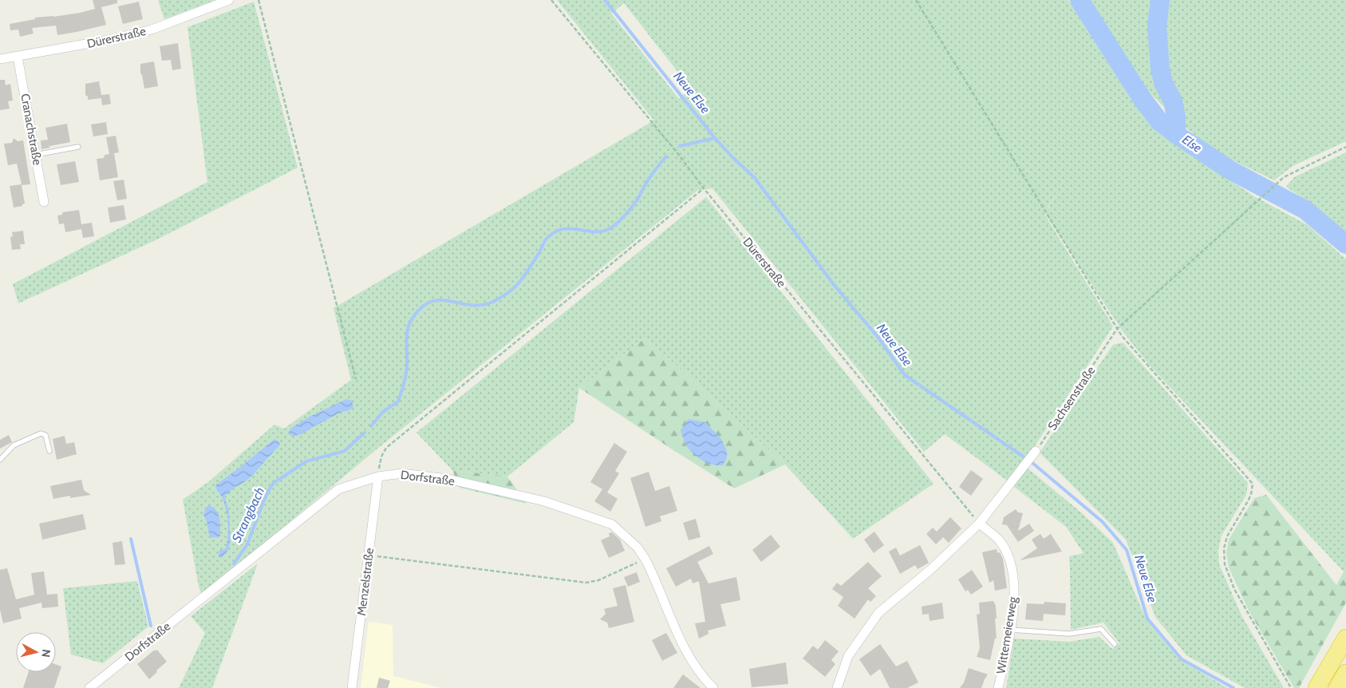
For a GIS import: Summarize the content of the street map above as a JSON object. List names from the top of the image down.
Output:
{
  "streets": {
    "street": [
      "Dürerstraße",
      "Cranachstraße",
      "Dorfstraße",
      "Menzelstraße",
      "Wittemeierweg"
    ],
    "path": ["Sachsenstraße"]
  },
  "crossings": [
    ["Dürerstraße", "Cranachstraße"],
    ["Dürerstraße", "Wittemeierweg"],
    ["Dorfstraße", "Menzelstraße"]
  ],
  "water": ["Neue Else", "Else", "Strangbach"],
  "north": "right"
}
